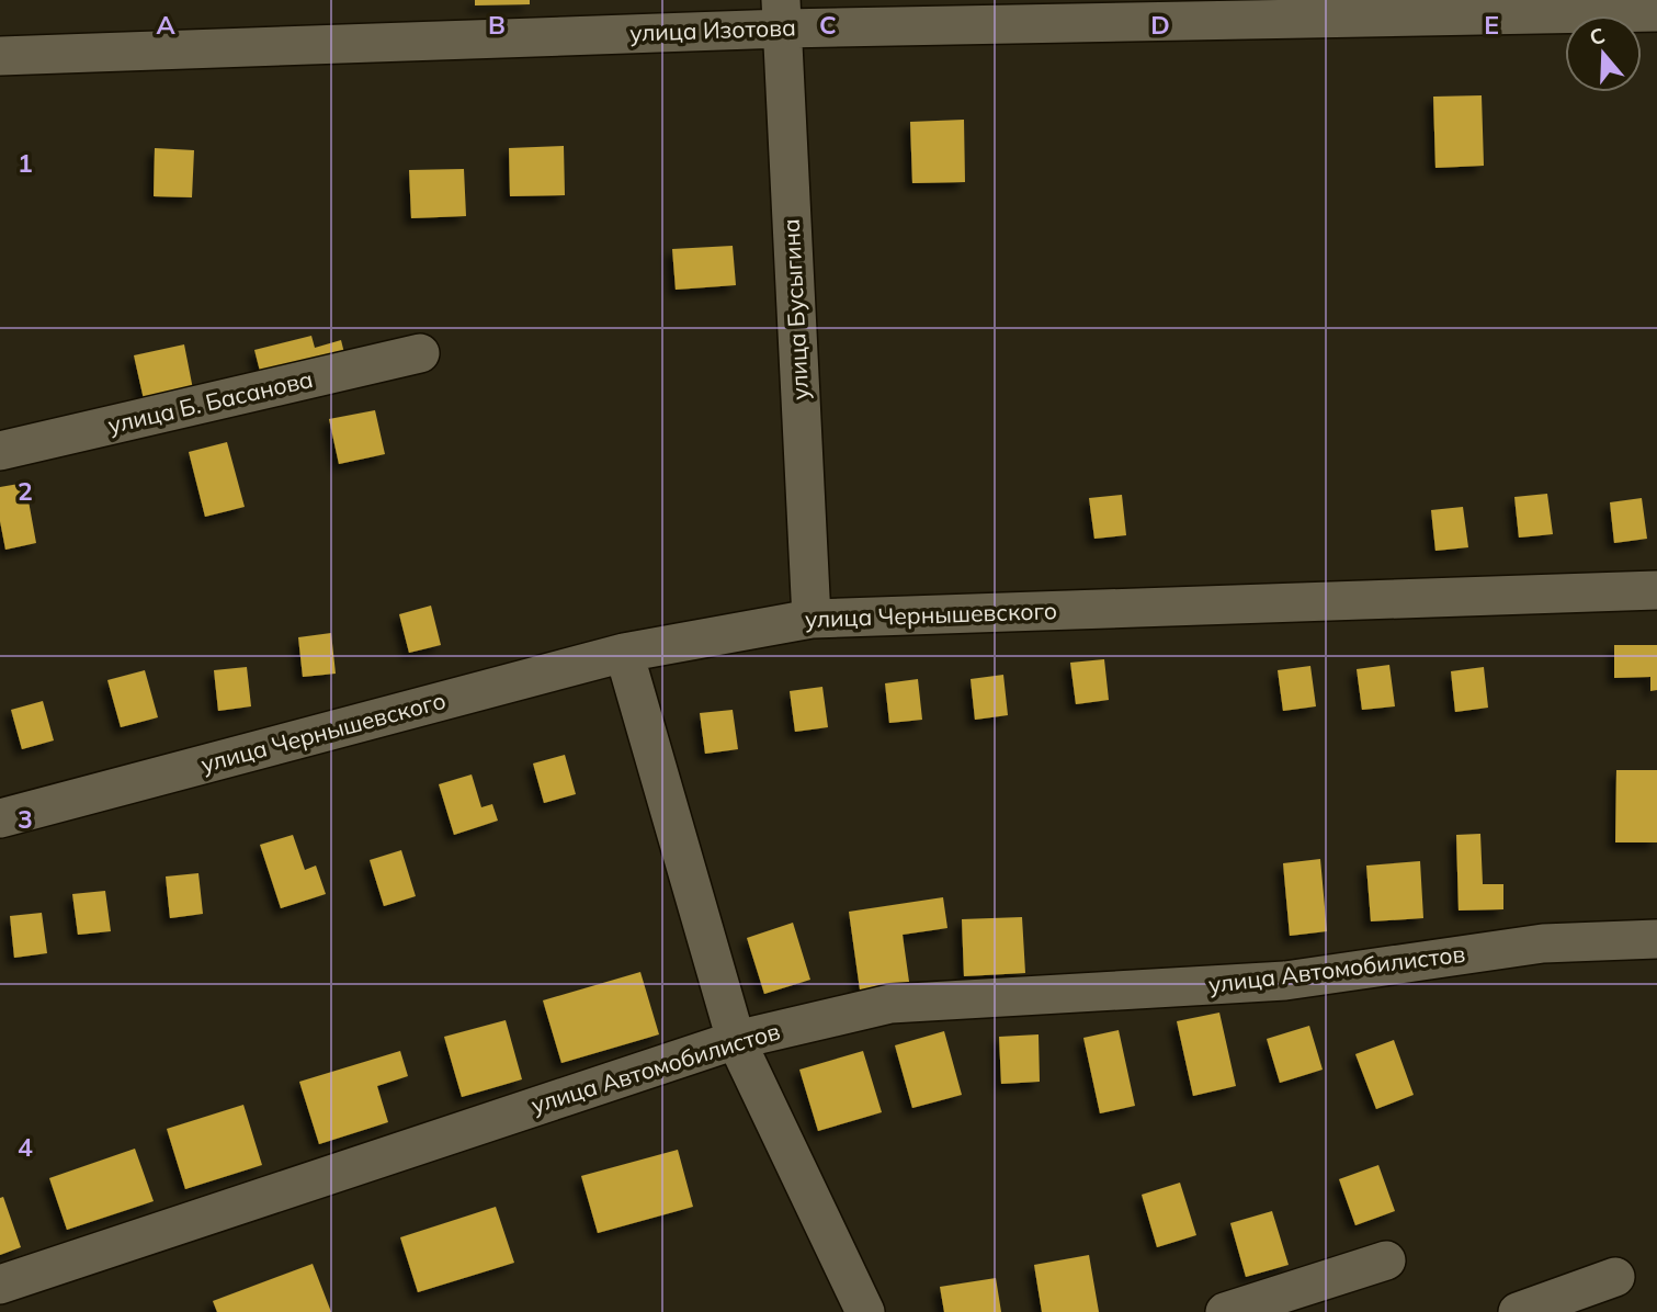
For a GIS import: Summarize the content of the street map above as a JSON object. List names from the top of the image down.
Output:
{
  "streets": {
    "street": [
      "улица Изотова",
      "улица Бусыгина",
      "улица Б. Басанова",
      "улица Чернышевского",
      "улица Автомобилистов"
    ]
  },
  "crossings": [
    ["улица Изотова", "улица Бусыгина"],
    ["улица Бусыгина", "улица Чернышевского"]
  ],
  "north": "top",
  "grid": {
    "columns": [
      "A",
      "B",
      "C",
      "D",
      "E"
    ],
    "rows": [
      "1",
      "2",
      "3",
      "4"
    ]
  }
}
